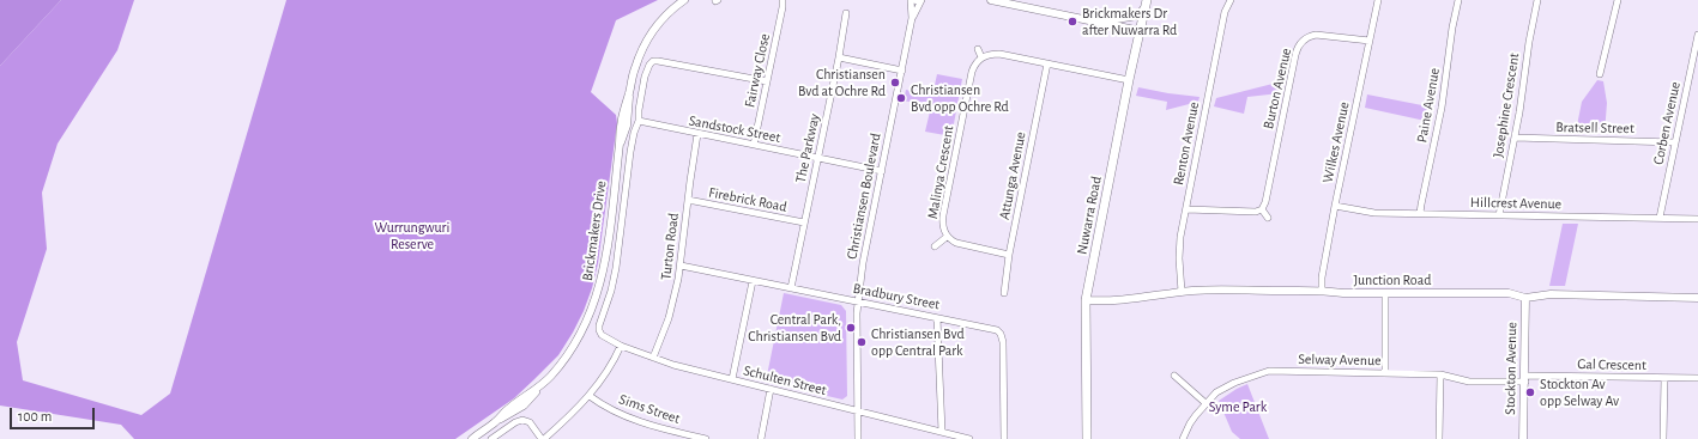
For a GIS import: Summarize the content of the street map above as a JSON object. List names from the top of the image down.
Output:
{
  "streets": {
    "main road": ["Nuwarra Road"],
    "street": [
      "Fairway Close",
      "Burton Avenue",
      "Paine Avenue",
      "Josephine Crescent",
      "Corben Avenue",
      "Bratsell Street",
      "Sandstock Street",
      "Wilkes Avenue",
      "Renton Avenue",
      "The Parkway",
      "Malinya Crescent",
      "Attunga Avenue",
      "Christiansen Boulevard",
      "Firebrick Road",
      "Hillcrest Avenue",
      "Brickmakers Drive",
      "Turton Road",
      "Junction Road",
      "Bradbury Street",
      "Selway Avenue",
      "Gal Crescent",
      "Stockton Avenue",
      "Schulten Street",
      "Sims Street"
    ]
  },
  "crossings": [
    ["Fairway Close", "Sandstock Street"],
    ["Burton Avenue", "Wilkes Avenue"],
    ["Paine Avenue", "Hillcrest Avenue"],
    ["Josephine Crescent", "Bratsell Street"],
    ["Josephine Crescent", "Hillcrest Avenue"],
    ["Corben Avenue", "Bratsell Street"],
    ["Corben Avenue", "Hillcrest Avenue"],
    ["Sandstock Street", "The Parkway"],
    ["Sandstock Street", "Christiansen Boulevard"],
    ["Sandstock Street", "Turton Road"],
    ["Sandstock Street", "Schulten Street"],
    ["Wilkes Avenue", "Hillcrest Avenue"],
    ["Wilkes Avenue", "Junction Road"],
    ["Renton Avenue", "Junction Road"],
    ["The Parkway", "Firebrick Road"],
    ["The Parkway", "Bradbury Street"],
    ["Malinya Crescent", "Attunga Avenue"],
    ["Christiansen Boulevard", "Bradbury Street"],
    ["Christiansen Boulevard", "Schulten Street"],
    ["Firebrick Road", "Turton Road"],
    ["Nuwarra Road", "Junction Road"],
    ["Turton Road", "Bradbury Street"],
    ["Turton Road", "Schulten Street"],
    ["Junction Road", "Stockton Avenue"],
    ["Selway Avenue", "Gal Crescent"],
    ["Selway Avenue", "Stockton Avenue"],
    ["Gal Crescent", "Stockton Avenue"]
  ],
  "parks": ["Wurrungwuri Reserve", "Syme Park"],
  "places": [
    "Brickmakers Dr after Nuwarra Rd",
    "Christiansen Bvd at Ochre Rd",
    "Christiansen Bvd opp Ochre Rd",
    "Central Park, Christiansen Bvd",
    "Christiansen Bvd opp Central Park",
    "Stockton Av opp Selway Av"
  ],
  "scale_bar": "100 m"
}
